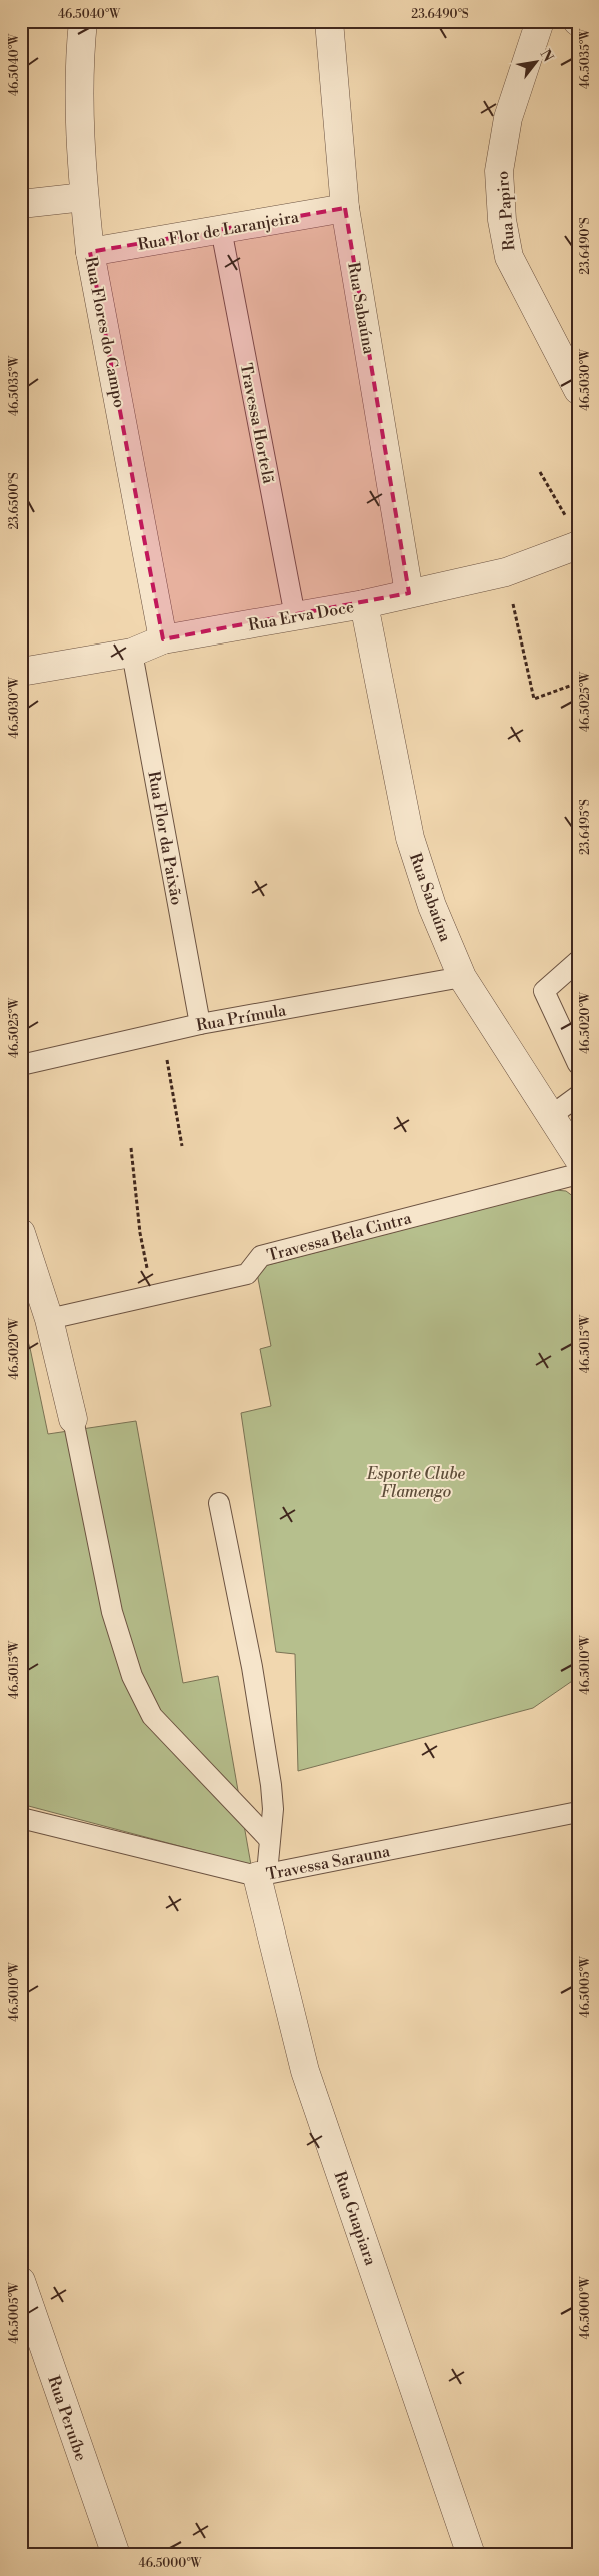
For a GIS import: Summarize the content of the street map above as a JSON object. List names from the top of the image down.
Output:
{
  "streets": {
    "street": [
      "Rua Papiro",
      "Rua Flor de Laranjeira",
      "Rua Sabaúna",
      "Rua Flores do Campo",
      "Rua Erva Doce",
      "Rua Guapiara",
      "Rua Peruíbe"
    ],
    "lane": [
      "Travessa Hortelã",
      "Rua Flor da Paixão",
      "Rua Prímula",
      "Travessa Bela Cintra",
      "Travessa Sarauna"
    ]
  },
  "crossings": [
    ["Rua Flor de Laranjeira", "Rua Sabaúna"],
    ["Rua Flor de Laranjeira", "Rua Flores do Campo"],
    ["Rua Flor de Laranjeira", "Travessa Hortelã"],
    ["Rua Sabaúna", "Rua Erva Doce"],
    ["Rua Sabaúna", "Rua Prímula"],
    ["Rua Flores do Campo", "Rua Erva Doce"],
    ["Travessa Hortelã", "Rua Erva Doce"],
    ["Rua Erva Doce", "Rua Flor da Paixão"],
    ["Rua Flor da Paixão", "Rua Prímula"],
    ["Travessa Sarauna", "Rua Guapiara"]
  ],
  "parks": ["Esporte Clube Flamengo"],
  "north": "top right",
  "coordinates": [
    "46.5040°W",
    "23.6490°S",
    "46.5035°W",
    "46.5030°W",
    "23.6500°S",
    "46.5025°W",
    "23.6495°S",
    "46.5020°W",
    "46.5015°W",
    "46.5010°W",
    "46.5005°W",
    "46.5000°W"
  ]
}
